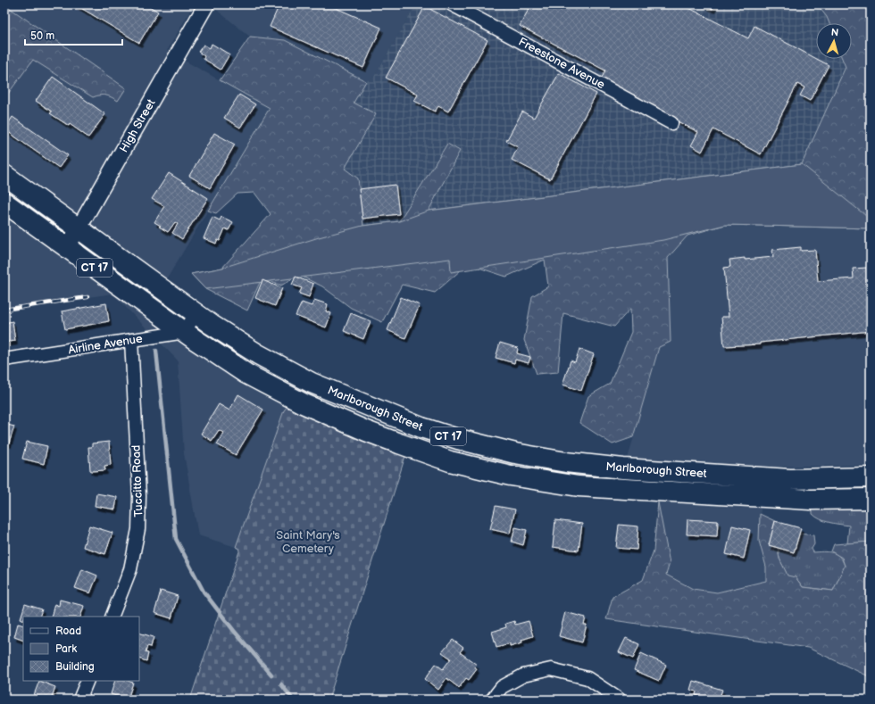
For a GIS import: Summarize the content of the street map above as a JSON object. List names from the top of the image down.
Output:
{
  "streets": {
    "highway": ["CT 17", "Marlborough Street"],
    "street": [
      "Freestone Avenue",
      "High Street",
      "Airline Avenue",
      "Tuccitto Road"
    ]
  },
  "crossings": [
    ["High Street", "Marlborough Street"],
    ["Airline Avenue", "Marlborough Street"],
    ["Airline Avenue", "Tuccitto Road"]
  ],
  "parks": ["Saint Mary's Cemetery"],
  "legend": ["Road", "Park", "Building"],
  "scale_bar": "50 m",
  "north": "top"
}
